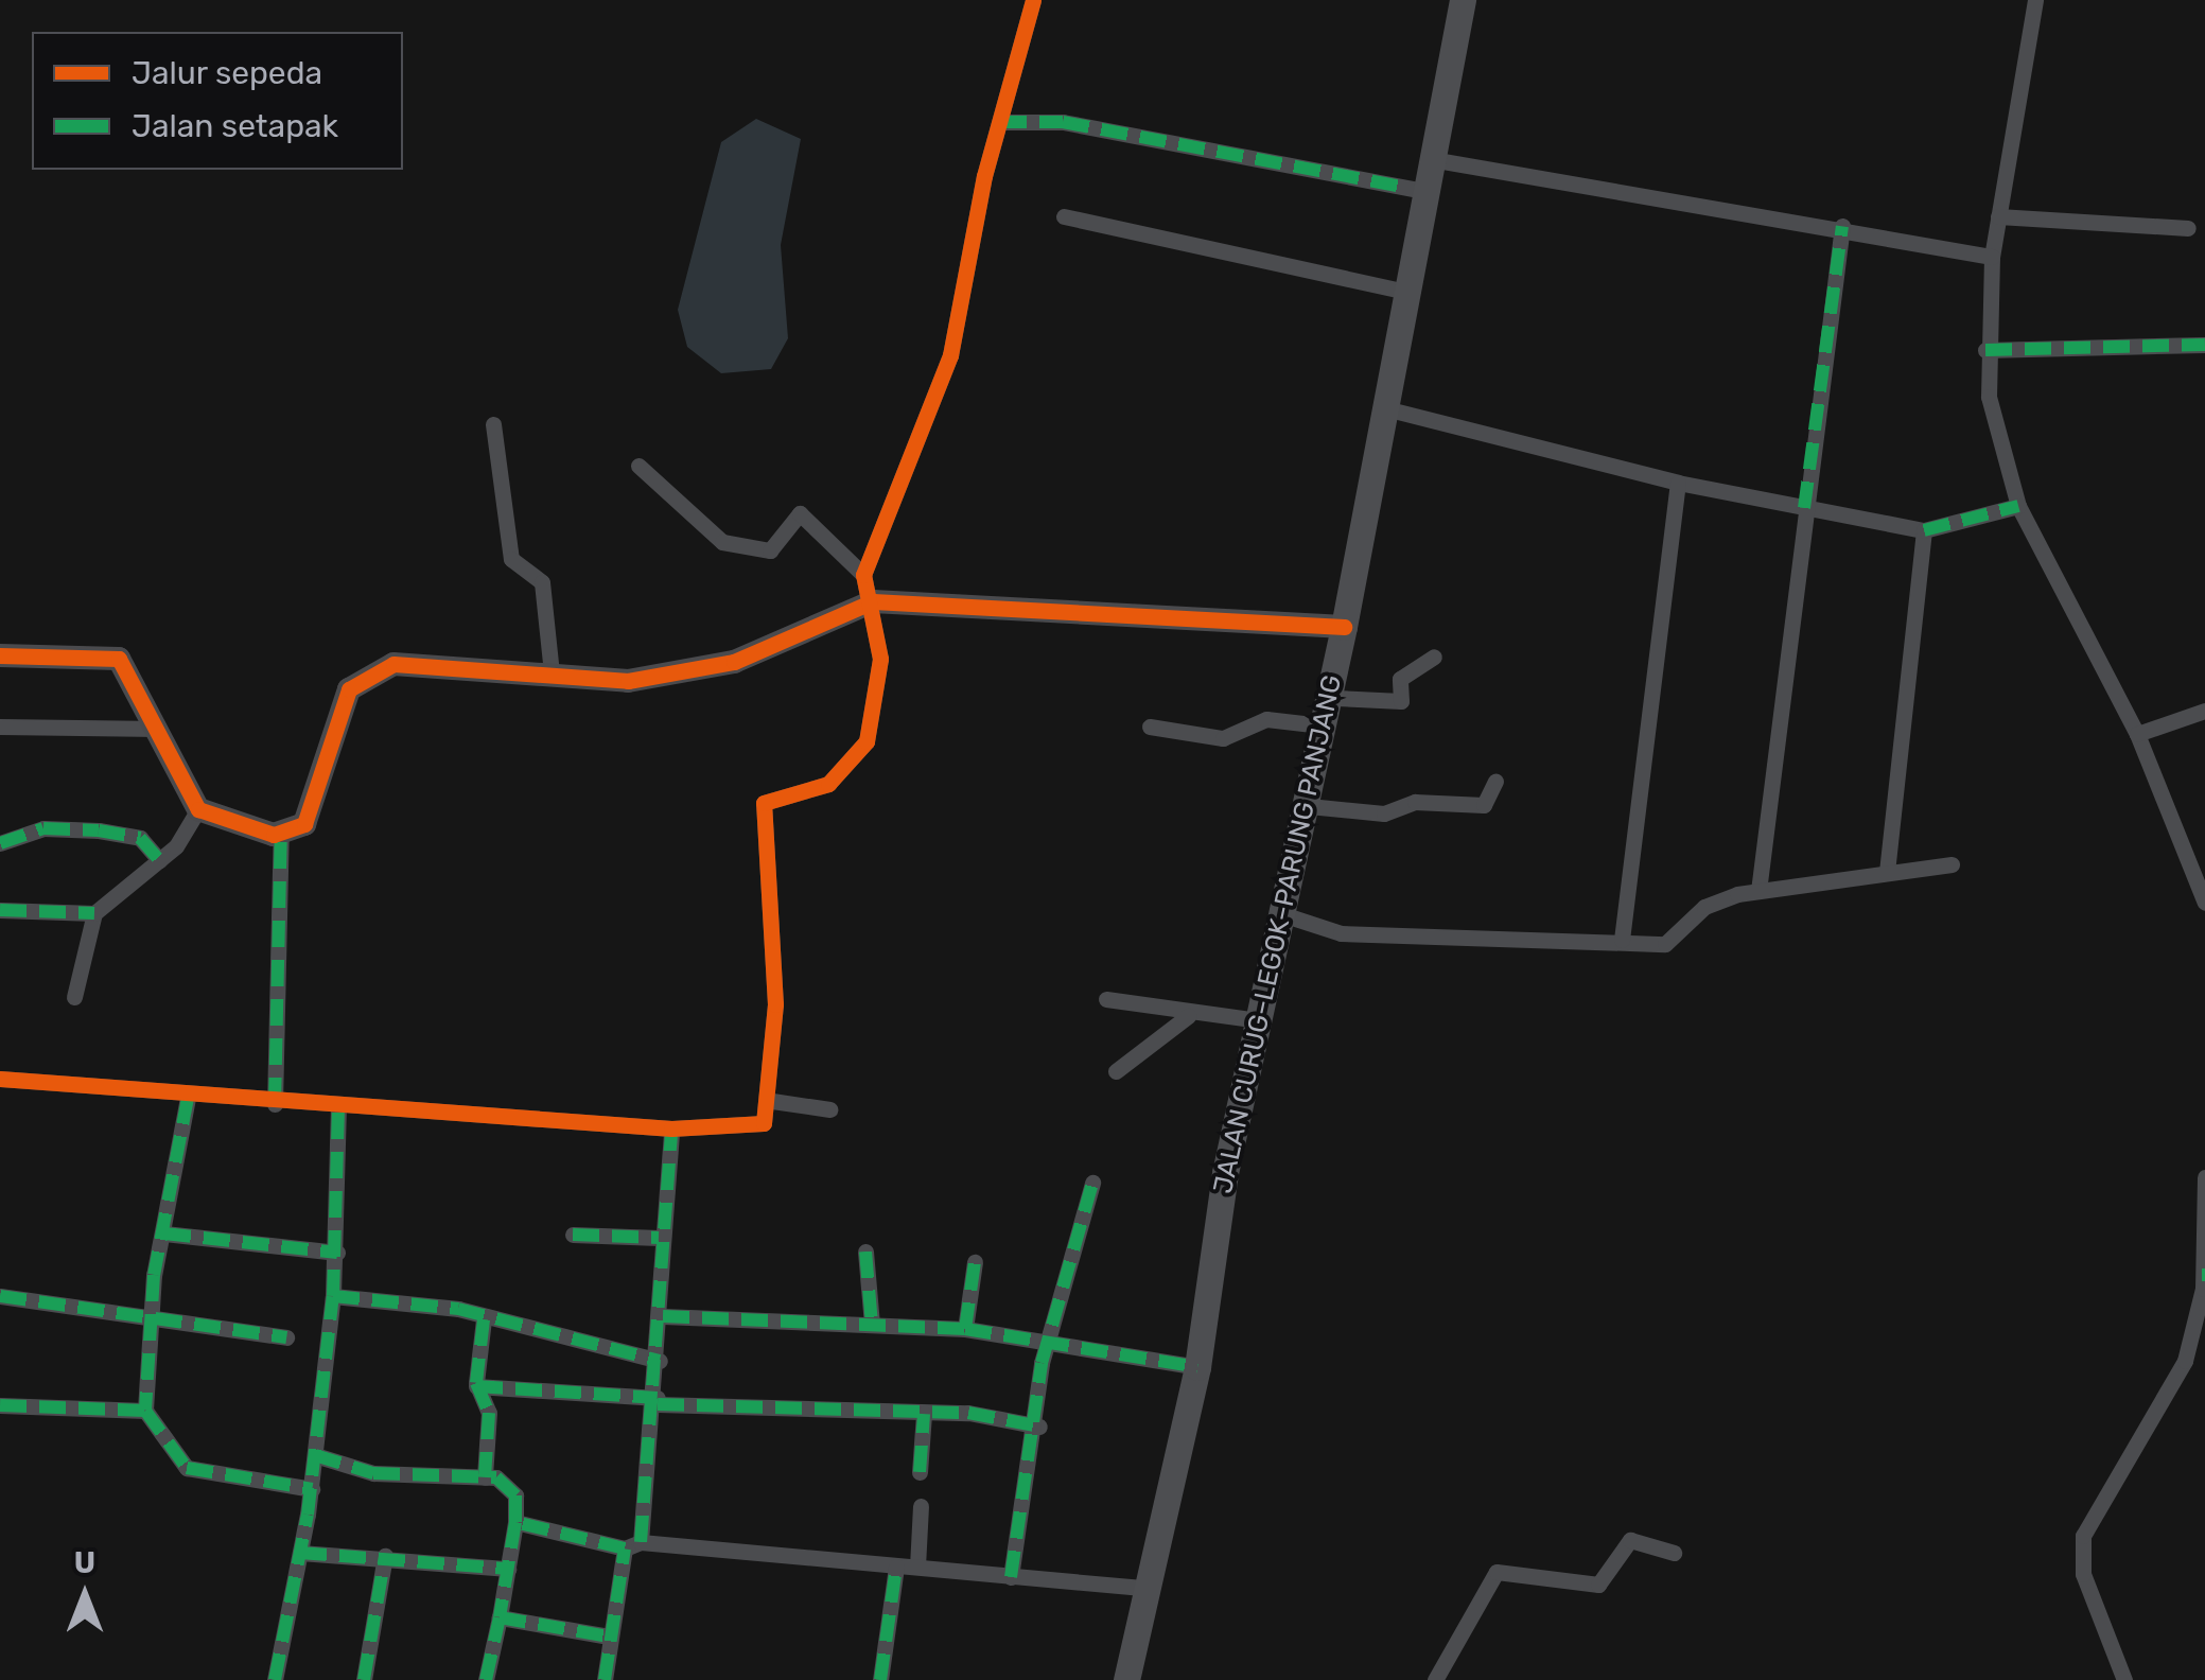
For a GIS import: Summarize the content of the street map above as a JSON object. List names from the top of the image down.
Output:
{
  "streets": {
    "main road": ["JALAN CURUG–LEGOK–PARUNG PANJANG"]
  },
  "legend": ["Jalur sepeda", "Jalan setapak"],
  "north": "top"
}
